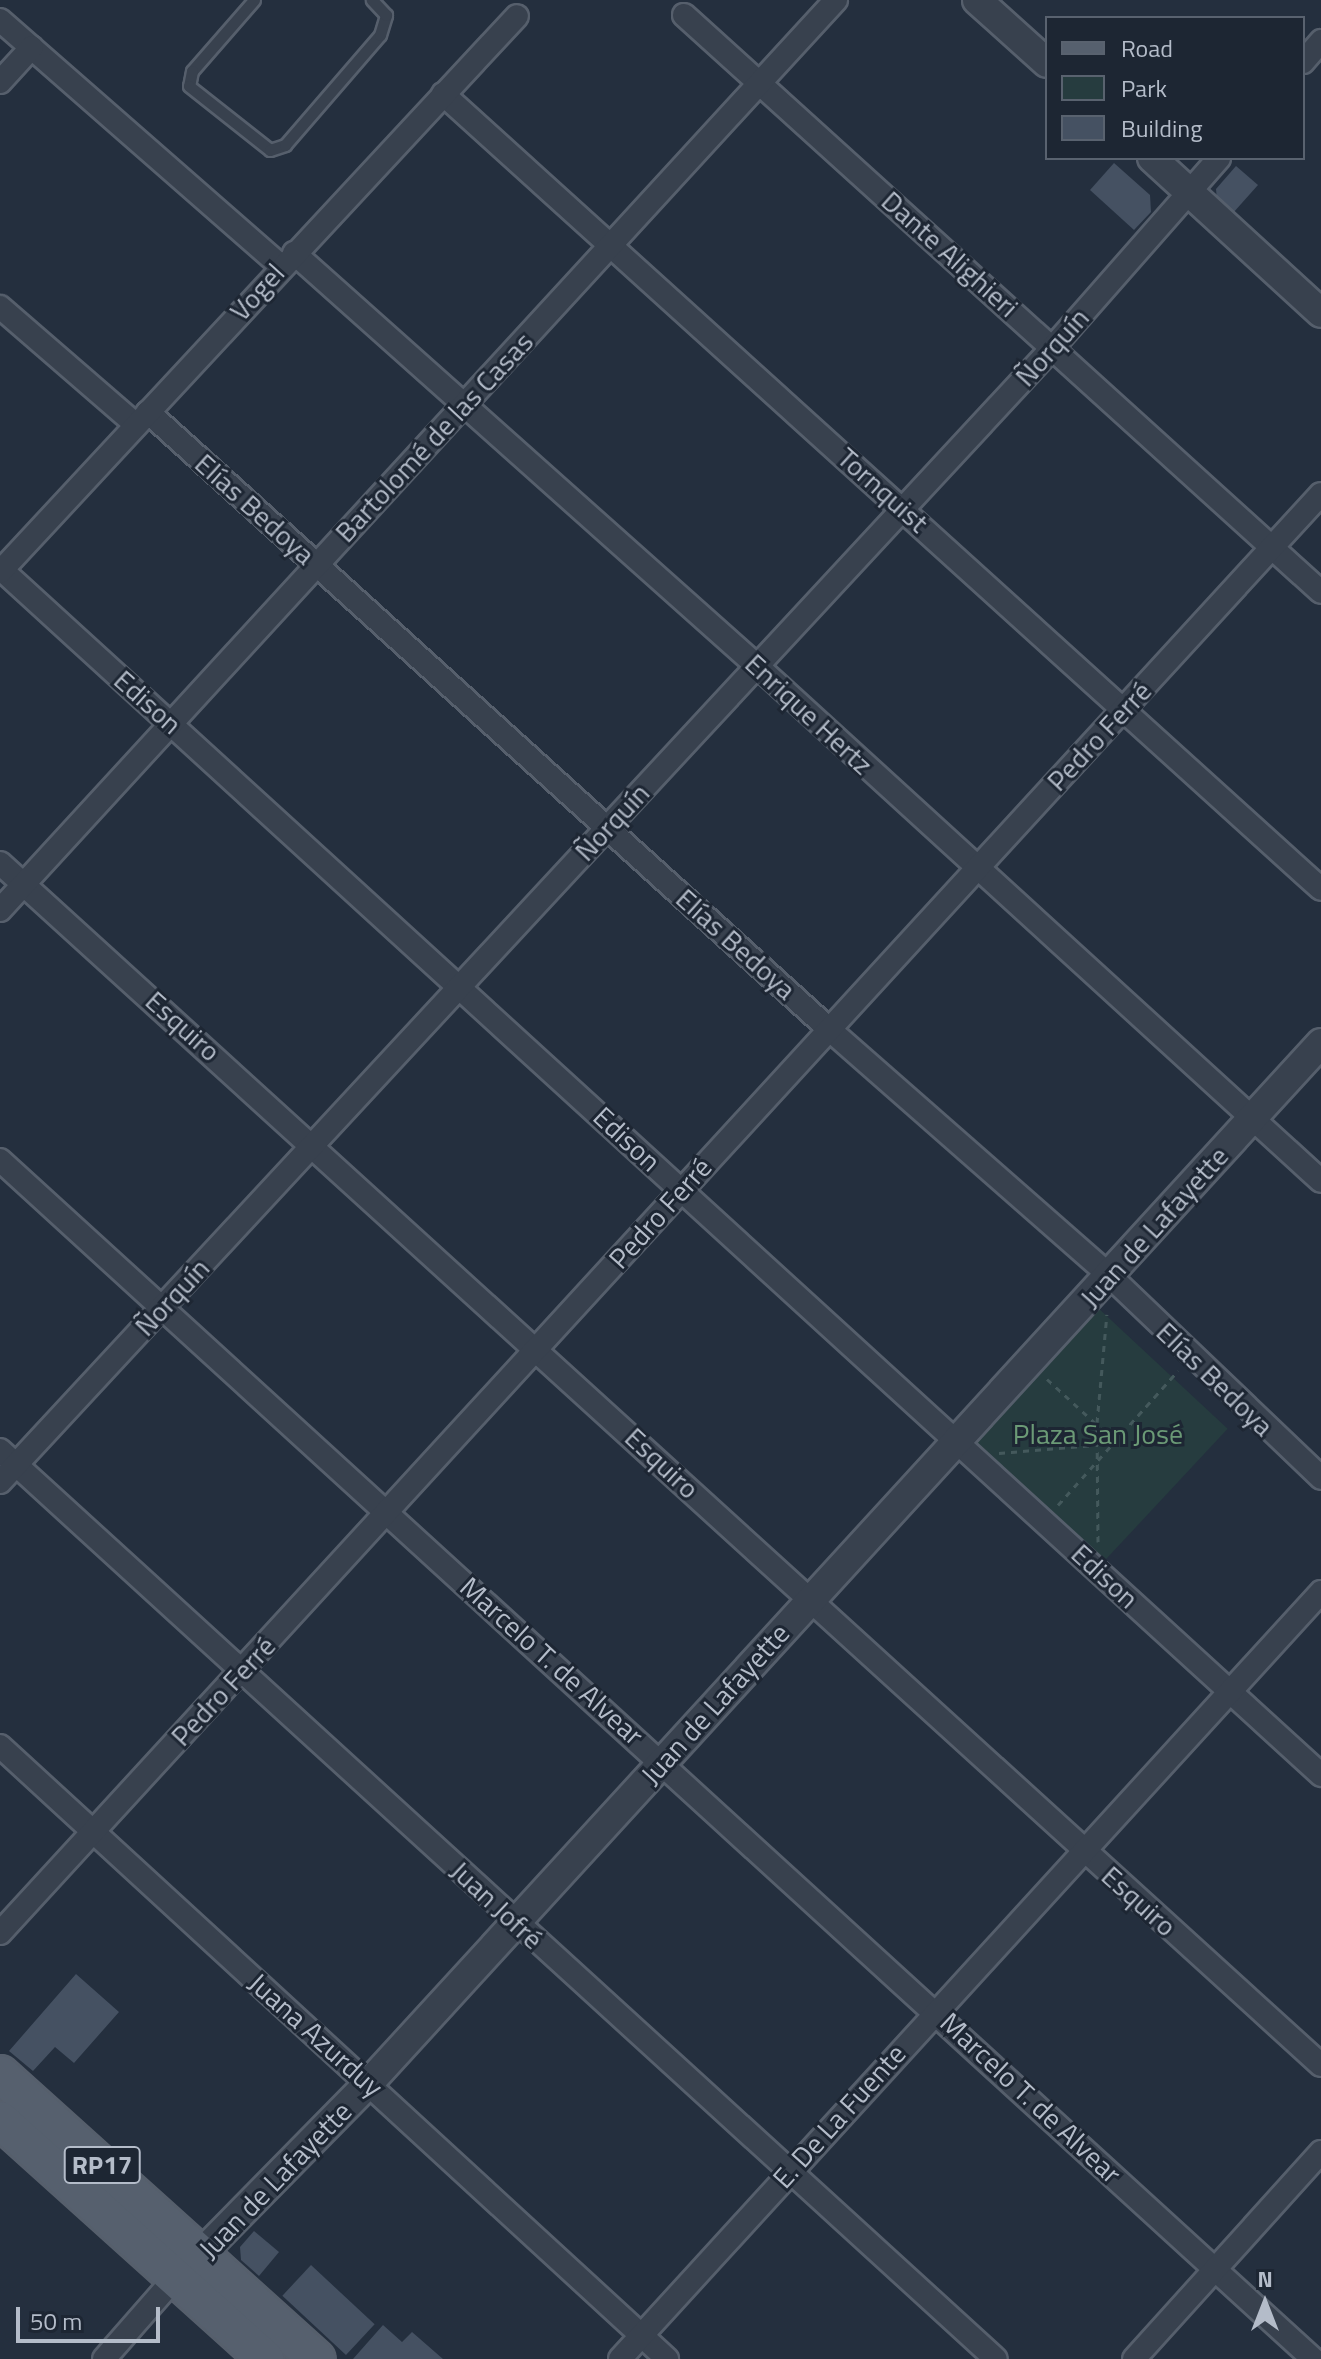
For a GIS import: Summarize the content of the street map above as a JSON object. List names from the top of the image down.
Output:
{
  "streets": {
    "main road": ["RP17"],
    "street": [
      "Dante Alighieri",
      "Vogel",
      "Ñorquín",
      "Bartolomé de las Casas",
      "Tornquist",
      "Elías Bedoya",
      "Edison",
      "Enrique Hertz",
      "Pedro Ferré",
      "Esquiro",
      "Juan de Lafayette",
      "Marcelo T. de Alvear",
      "Juan Jofré",
      "Juana Azurduy",
      "E. De La Fuente"
    ]
  },
  "crossings": [
    ["Dante Alighieri", "Ñorquín"],
    ["Dante Alighieri", "Bartolomé de las Casas"],
    ["Dante Alighieri", "Pedro Ferré"],
    ["Vogel", "Tornquist"],
    ["Vogel", "Elías Bedoya"],
    ["Vogel", "Edison"],
    ["Vogel", "Enrique Hertz"],
    ["Ñorquín", "Tornquist"],
    ["Ñorquín", "Elías Bedoya"],
    ["Ñorquín", "Edison"],
    ["Ñorquín", "Enrique Hertz"],
    ["Ñorquín", "Esquiro"],
    ["Ñorquín", "Marcelo T. de Alvear"],
    ["Ñorquín", "Juan Jofré"],
    ["Bartolomé de las Casas", "Tornquist"],
    ["Bartolomé de las Casas", "Elías Bedoya"],
    ["Bartolomé de las Casas", "Edison"],
    ["Bartolomé de las Casas", "Enrique Hertz"],
    ["Bartolomé de las Casas", "Esquiro"],
    ["Tornquist", "Pedro Ferré"],
    ["Elías Bedoya", "Pedro Ferré"],
    ["Elías Bedoya", "Juan de Lafayette"],
    ["Edison", "Pedro Ferré"],
    ["Edison", "Juan de Lafayette"],
    ["Edison", "E. De La Fuente"],
    ["Enrique Hertz", "Pedro Ferré"],
    ["Enrique Hertz", "Juan de Lafayette"],
    ["Pedro Ferré", "Esquiro"],
    ["Pedro Ferré", "Marcelo T. de Alvear"],
    ["Pedro Ferré", "Juan Jofré"],
    ["Pedro Ferré", "Juana Azurduy"],
    ["Esquiro", "Juan de Lafayette"],
    ["Esquiro", "E. De La Fuente"],
    ["Juan de Lafayette", "Marcelo T. de Alvear"],
    ["Juan de Lafayette", "Juan Jofré"],
    ["Juan de Lafayette", "Juana Azurduy"],
    ["Juan de Lafayette", "RP17"],
    ["Marcelo T. de Alvear", "E. De La Fuente"],
    ["Juan Jofré", "E. De La Fuente"],
    ["Juana Azurduy", "E. De La Fuente"]
  ],
  "parks": ["Plaza San José"],
  "legend": ["Road", "Park", "Building"],
  "scale_bar": "50 m",
  "north": "top"
}
